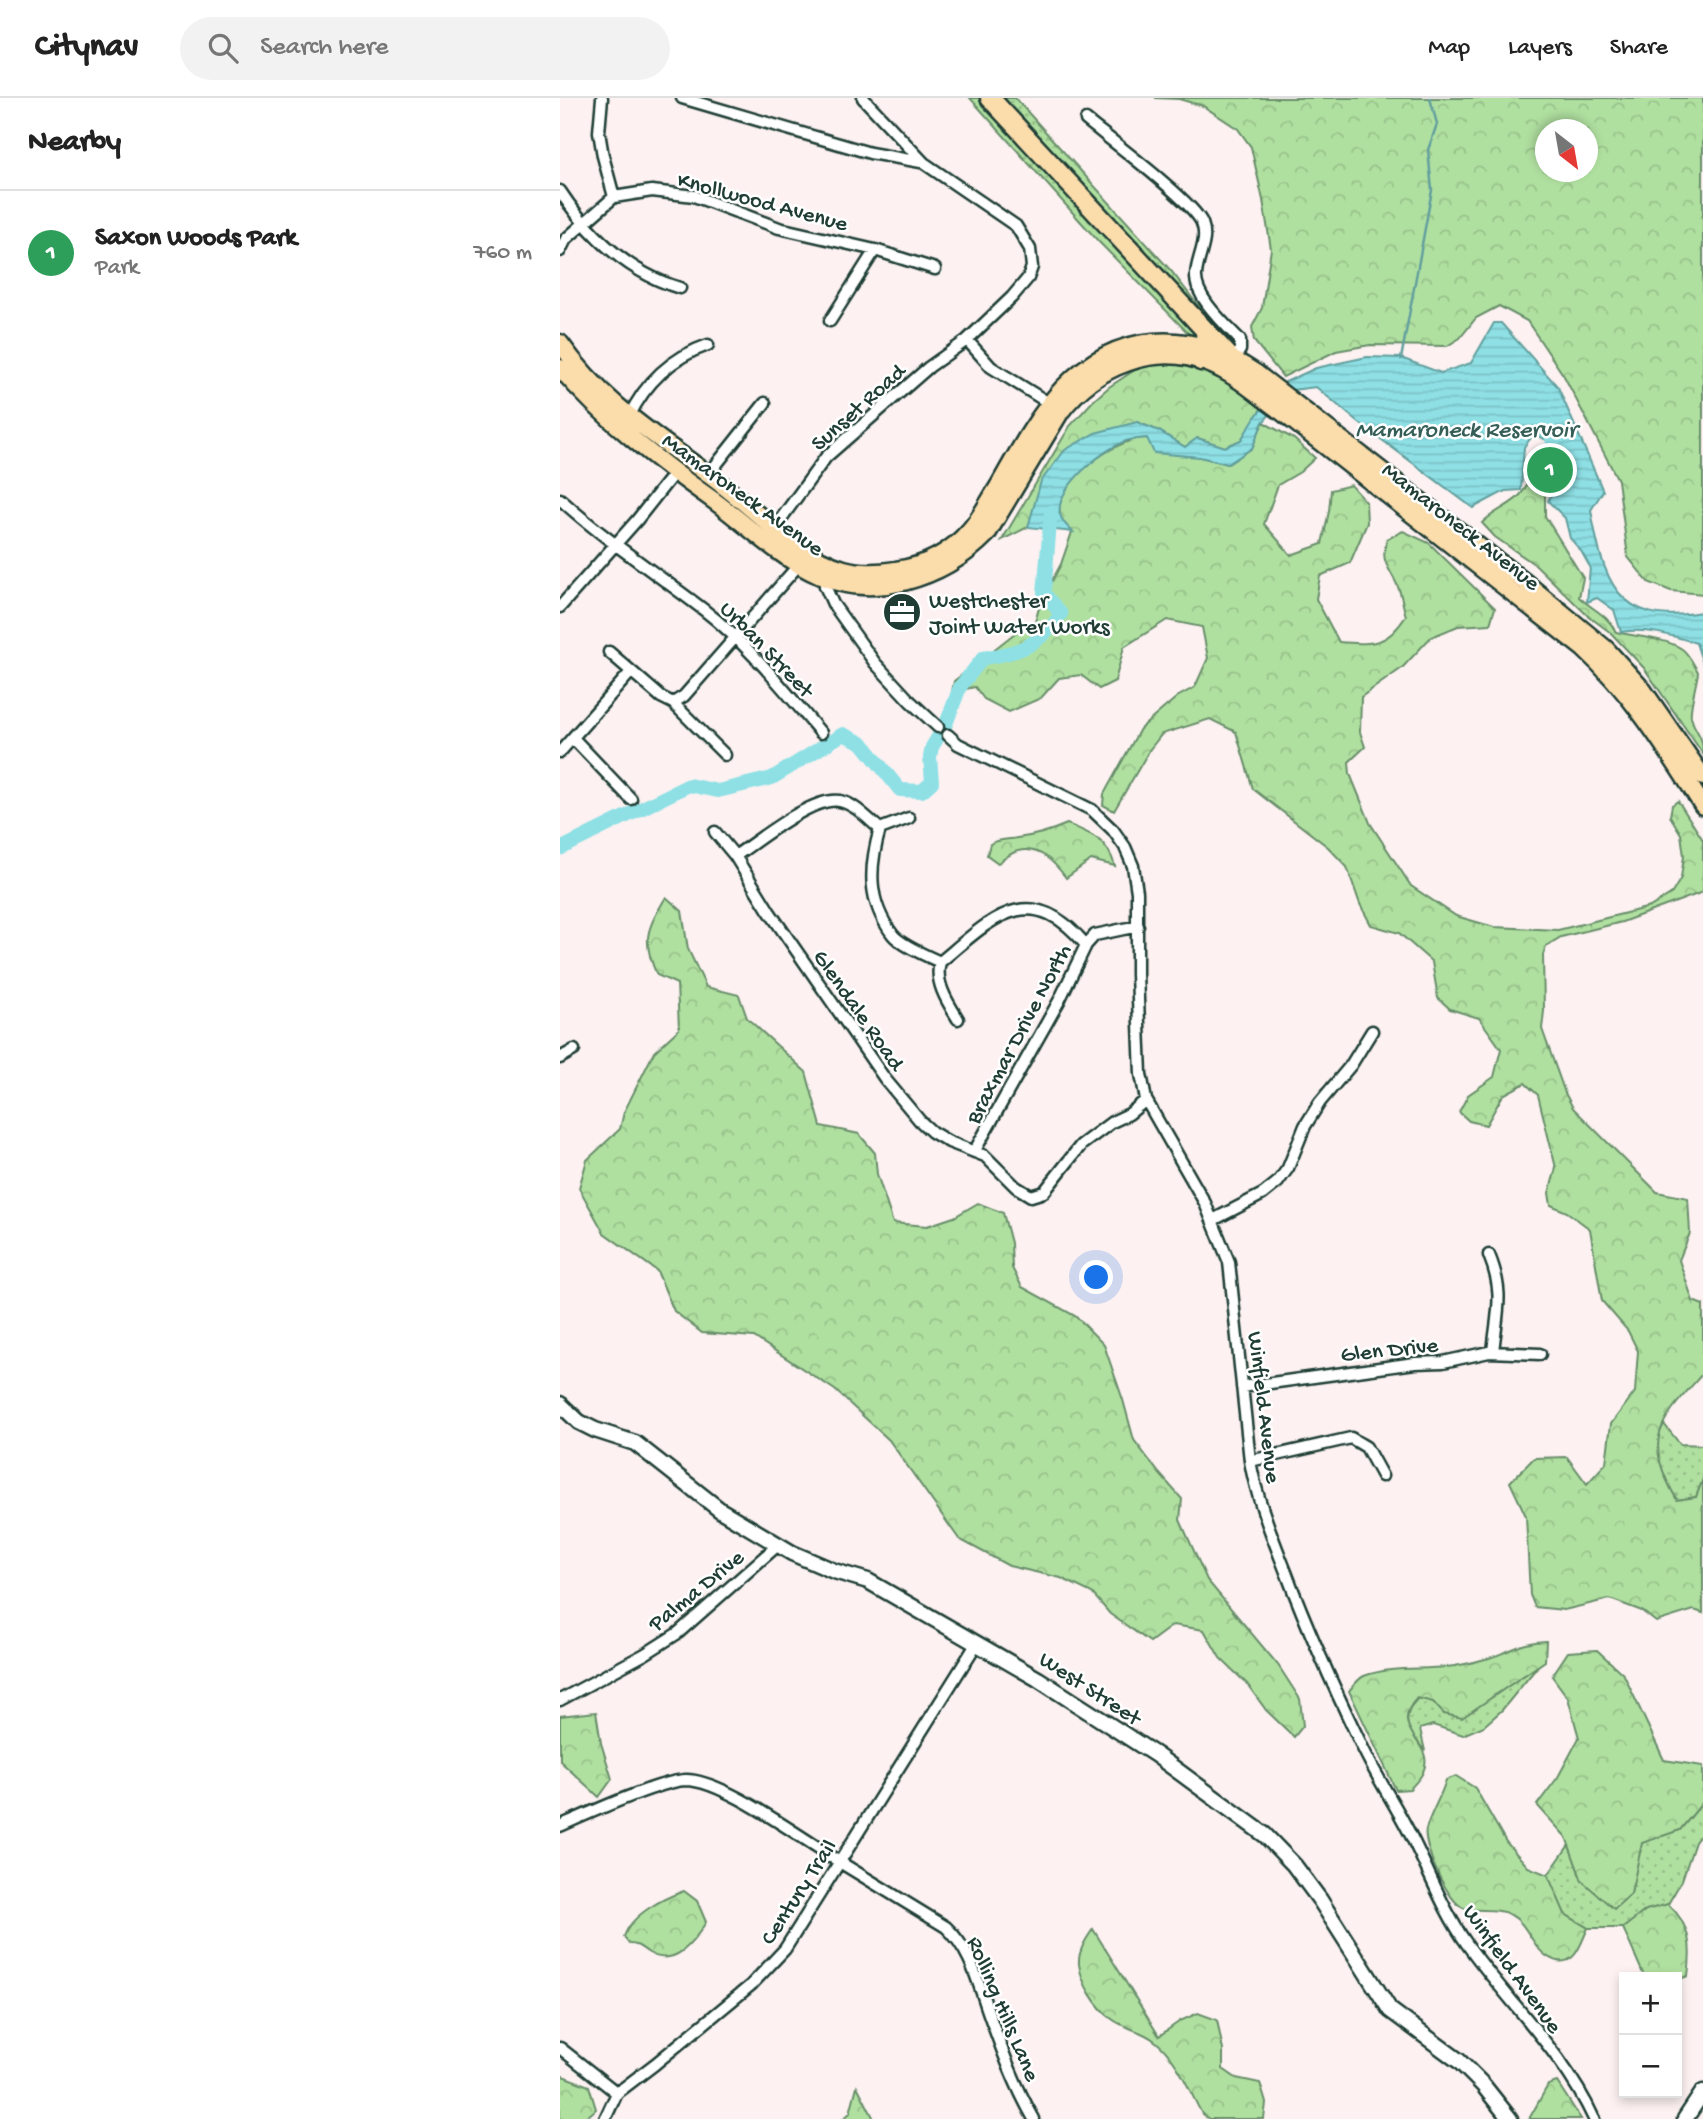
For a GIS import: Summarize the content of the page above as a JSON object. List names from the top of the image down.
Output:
{
  "streets": {
    "main road": ["Mamaroneck Avenue"],
    "street": [
      "Knollwood Avenue",
      "Sunset Road",
      "Urban Street",
      "Glendale Road",
      "Braxmar Drive North",
      "Glen Drive",
      "Winfield Avenue",
      "Palma Drive",
      "West Street",
      "Century Trail",
      "Rolling Hills Lane"
    ]
  },
  "crossings": [
    ["Sunset Road", "Mamaroneck Avenue"],
    ["Glendale Road", "Braxmar Drive North"],
    ["Glendale Road", "Winfield Avenue"],
    ["Braxmar Drive North", "Winfield Avenue"],
    ["Glen Drive", "Winfield Avenue"],
    ["Palma Drive", "West Street"],
    ["West Street", "Century Trail"],
    ["Century Trail", "Rolling Hills Lane"]
  ],
  "water": ["Mamaroneck Reservoir"],
  "places": {
    "office": ["Westchester Joint Water Works"]
  },
  "north": "bottom right",
  "page": {
    "header": "Citynav",
    "search": "Search here",
    "nav": ["Map", "Layers", "Share"],
    "heading": "Nearby",
    "list": [
      {
        "mark": "1",
        "name": "Saxon Woods Park",
        "note": "Park",
        "value": "760 m"
      }
    ],
    "pins": "1",
    "map_buttons": ["+", "−"]
  }
}
